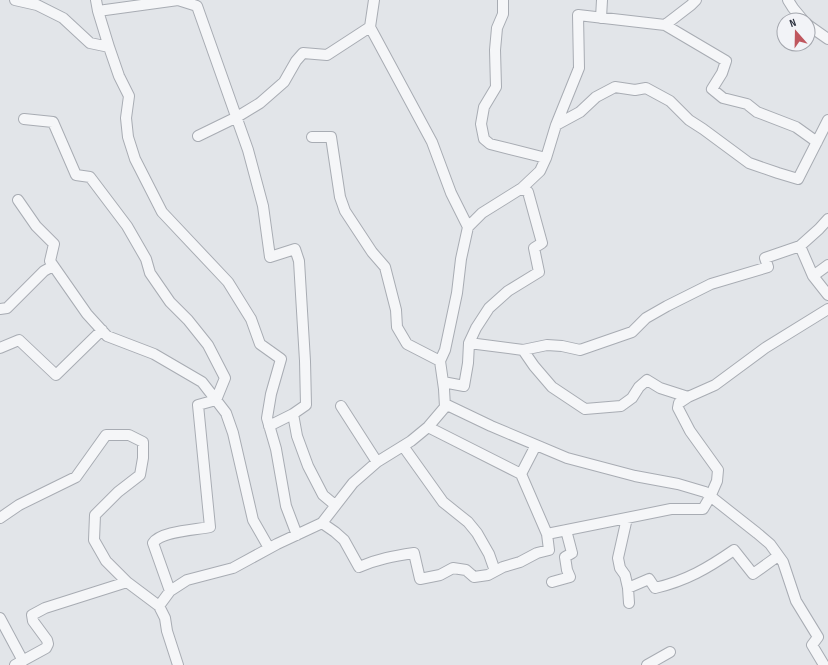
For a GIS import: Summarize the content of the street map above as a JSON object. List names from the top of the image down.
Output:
{
  "north": "top"
}
